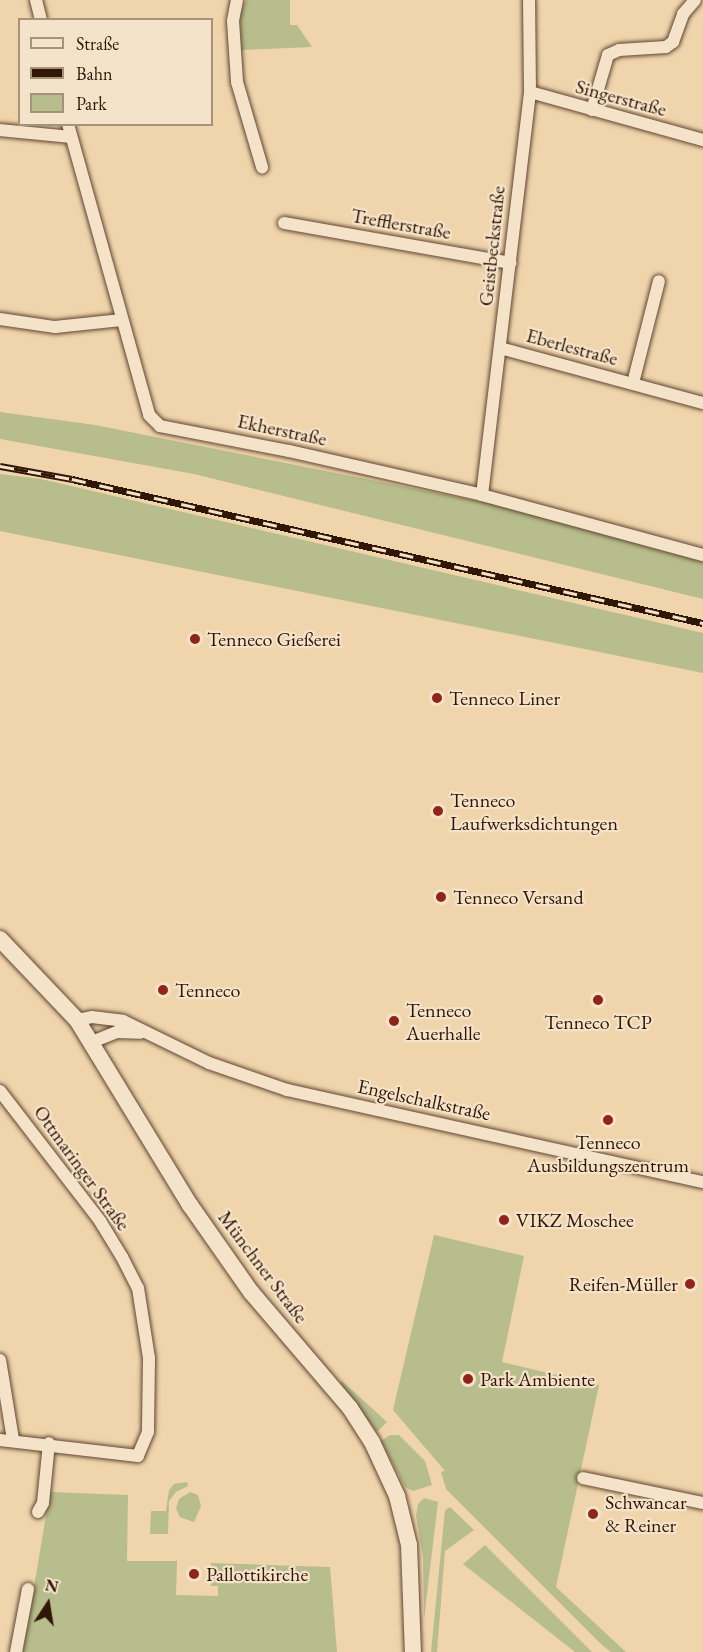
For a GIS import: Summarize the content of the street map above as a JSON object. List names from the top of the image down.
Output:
{
  "streets": {
    "main road": ["Münchner Straße"],
    "street": [
      "Singerstraße",
      "Trefflerstraße",
      "Geistbeckstraße",
      "Eberlestraße",
      "Ekherstraße",
      "Engelschalkstraße",
      "Ottmaringer Straße"
    ]
  },
  "crossings": [
    ["Singerstraße", "Geistbeckstraße"],
    ["Trefflerstraße", "Geistbeckstraße"],
    ["Geistbeckstraße", "Eberlestraße"],
    ["Geistbeckstraße", "Ekherstraße"],
    ["Engelschalkstraße", "Münchner Straße"]
  ],
  "places": [
    "Tenneco Gießerei",
    "Tenneco Liner",
    "Tenneco Laufwerksdichtungen",
    "Tenneco Versand",
    "Tenneco",
    "Tenneco TCP",
    "Tenneco Auerhalle",
    "Tenneco Ausbildungszentrum",
    "VIKZ Moschee",
    "Reifen-Müller",
    "Park Ambiente",
    "Schwancar & Reiner",
    "Pallottikirche"
  ],
  "legend": ["Straße", "Bahn", "Park"],
  "north": "top"
}
